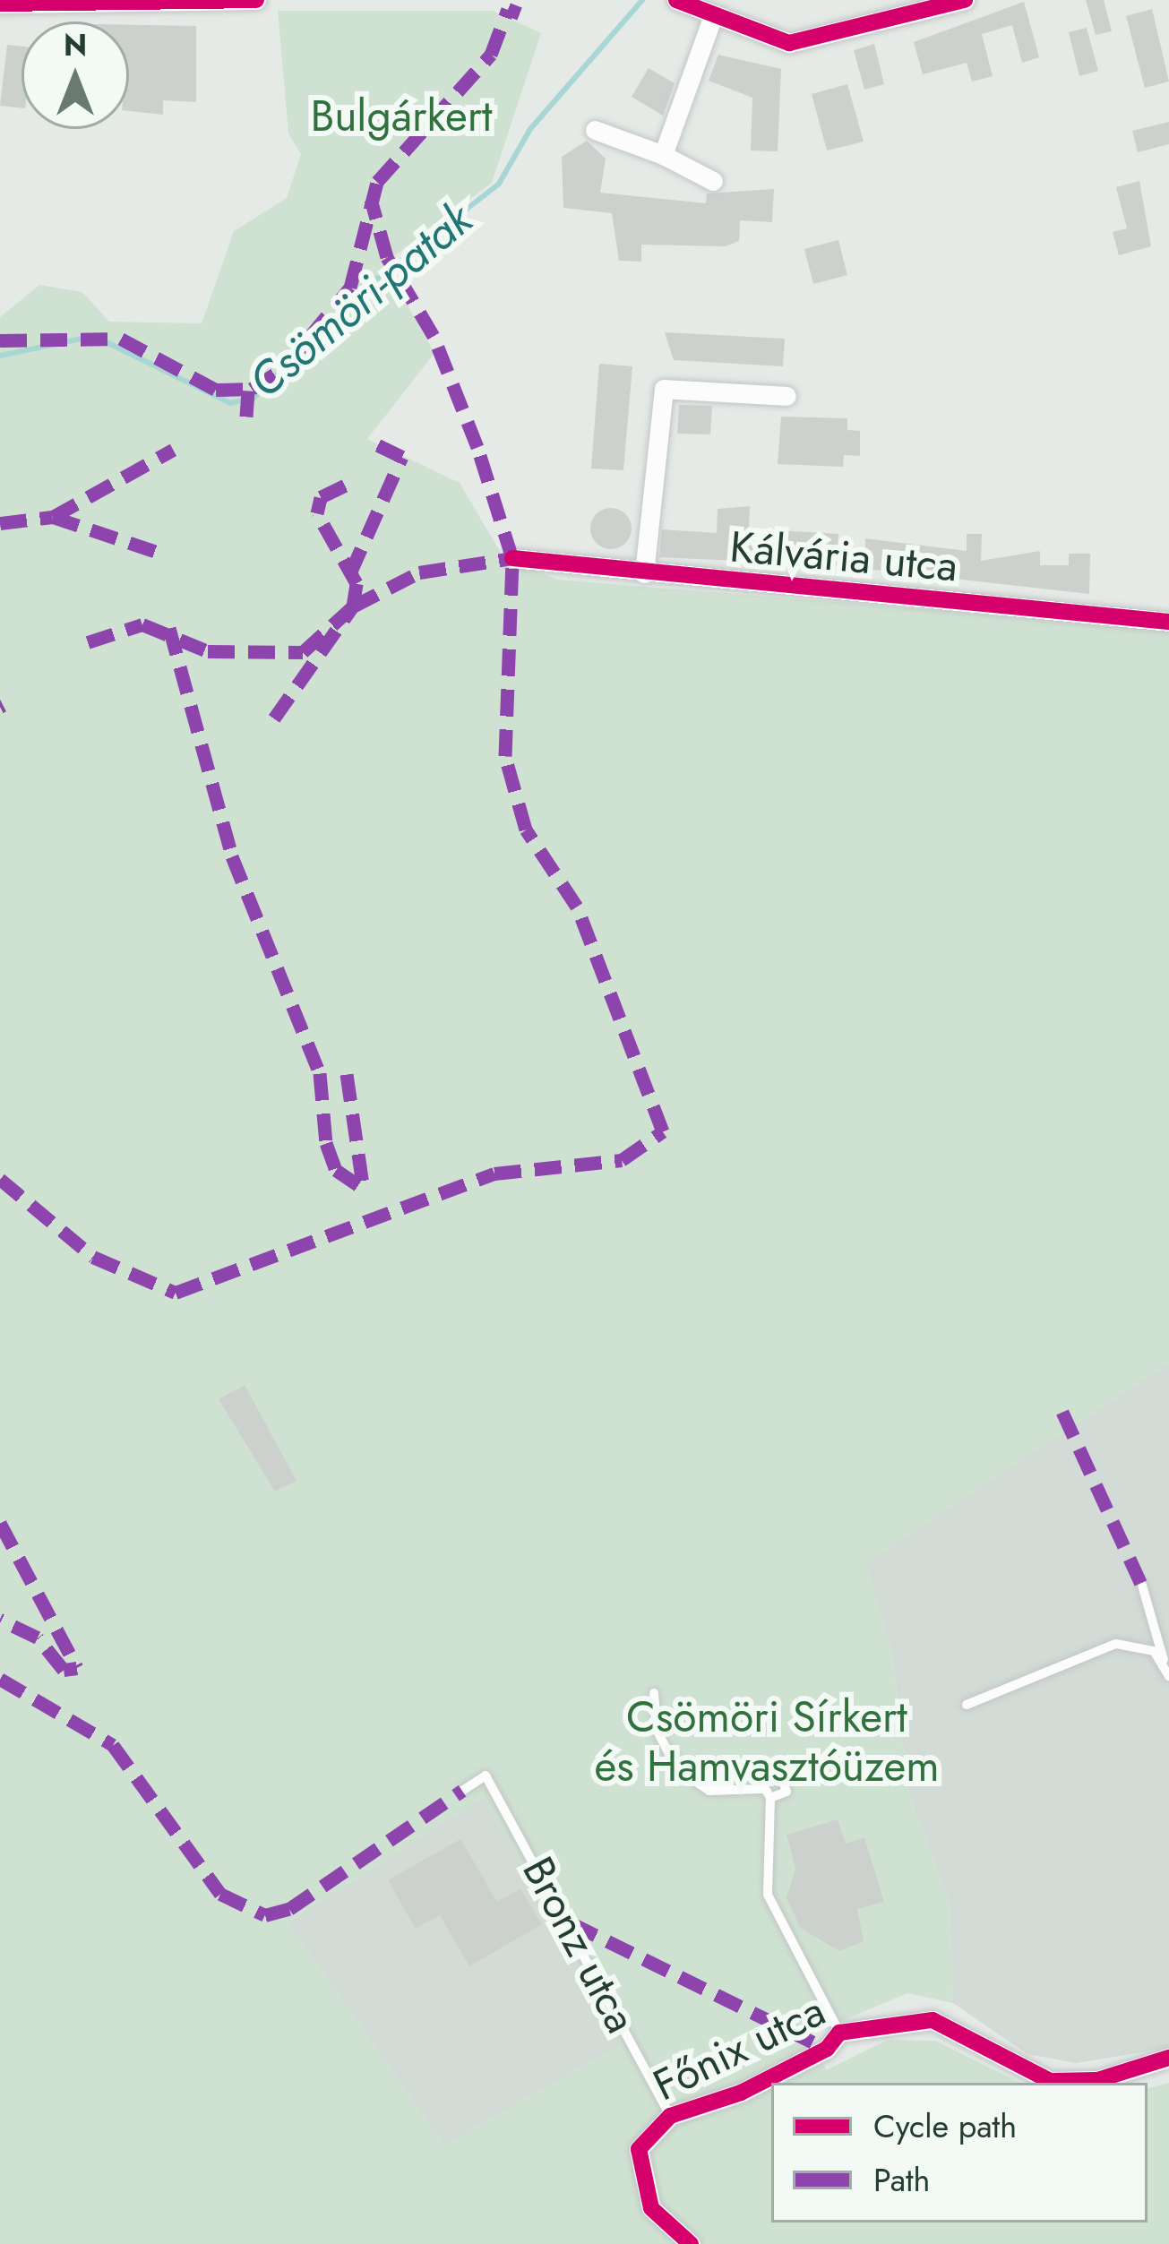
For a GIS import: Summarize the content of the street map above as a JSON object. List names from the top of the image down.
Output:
{
  "streets": {
    "street": ["Kálvária utca", "Főnix utca"],
    "lane": ["Bronz utca"]
  },
  "crossings": [
    ["Bronz utca", "Főnix utca"]
  ],
  "water": ["Csömöri-patak"],
  "parks": ["Bulgárkert", "Csömöri Sírkert és Hamvasztóüzem"],
  "legend": ["Cycle path", "Path"],
  "north": "top"
}
